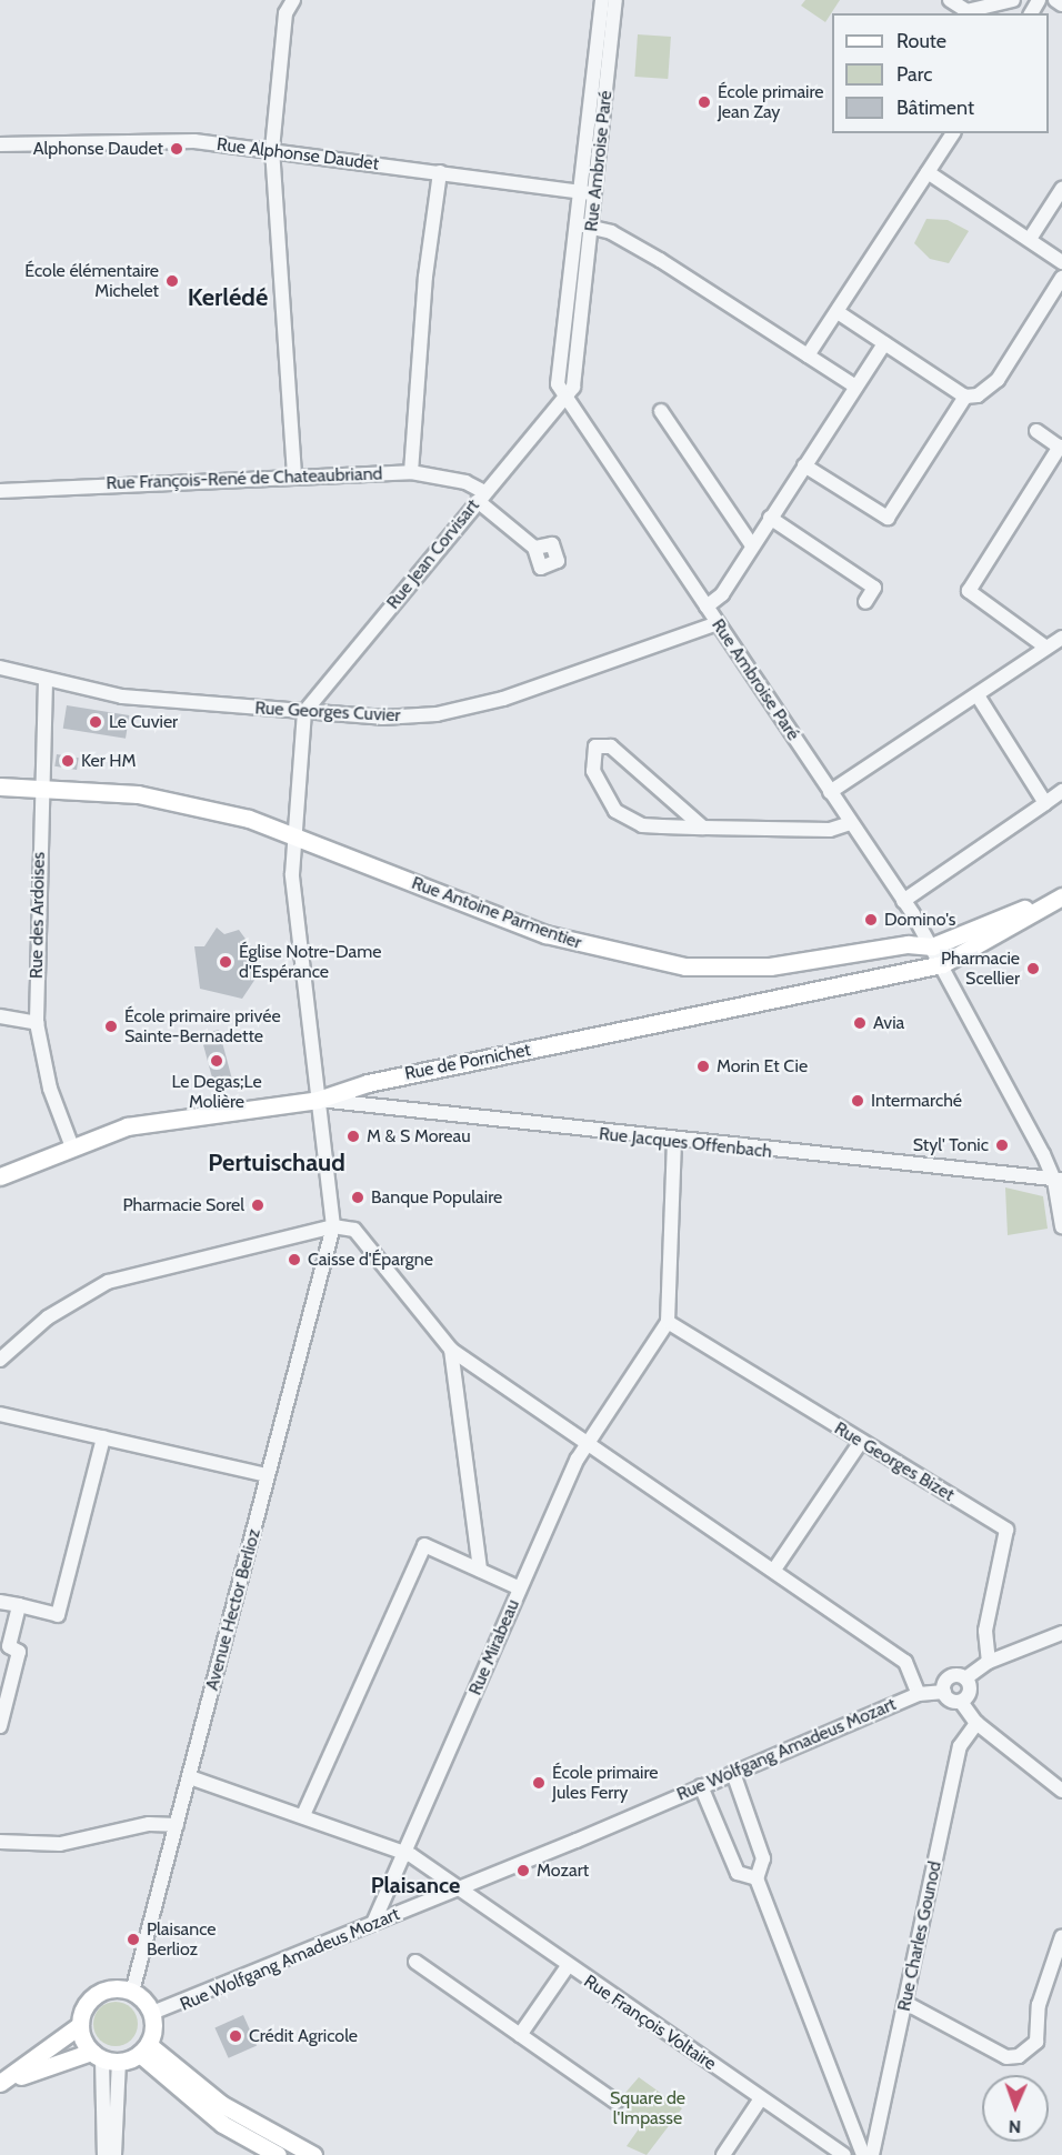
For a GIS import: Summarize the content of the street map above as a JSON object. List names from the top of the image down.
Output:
{
  "streets": {
    "main road": ["Rue Antoine Parmentier", "Rue de Pornichet"],
    "street": [
      "Rue Alphonse Daudet",
      "Rue Ambroise Paré",
      "Rue François-René de Chateaubriand",
      "Rue Jean Corvisart",
      "Rue Georges Cuvier",
      "Rue des Ardoises",
      "Rue Jacques Offenbach",
      "Rue Georges Bizet",
      "Avenue Hector Berlioz",
      "Rue Mirabeau",
      "Rue Wolfgang Amadeus Mozart",
      "Rue Charles Gounod",
      "Rue François Voltaire"
    ]
  },
  "crossings": [
    ["Rue Alphonse Daudet", "Rue Ambroise Paré"],
    ["Rue Ambroise Paré", "Rue Jean Corvisart"],
    ["Rue Ambroise Paré", "Rue Georges Cuvier"],
    ["Rue Ambroise Paré", "Rue Antoine Parmentier"],
    ["Rue Ambroise Paré", "Rue de Pornichet"],
    ["Rue Ambroise Paré", "Rue Jacques Offenbach"],
    ["Rue François-René de Chateaubriand", "Rue Jean Corvisart"],
    ["Rue Jean Corvisart", "Rue Georges Cuvier"],
    ["Rue Georges Cuvier", "Rue des Ardoises"],
    ["Rue Antoine Parmentier", "Rue des Ardoises"],
    ["Rue des Ardoises", "Rue de Pornichet"],
    ["Rue de Pornichet", "Rue Jacques Offenbach"],
    ["Rue Georges Bizet", "Rue Mirabeau"],
    ["Avenue Hector Berlioz", "Rue Wolfgang Amadeus Mozart"],
    ["Avenue Hector Berlioz", "Rue François Voltaire"],
    ["Rue Mirabeau", "Rue Wolfgang Amadeus Mozart"],
    ["Rue Mirabeau", "Rue François Voltaire"],
    ["Rue Wolfgang Amadeus Mozart", "Rue François Voltaire"]
  ],
  "districts": ["Kerlédé", "Pertuischaud", "Plaisance"],
  "parks": ["Square de l'Impasse"],
  "places": [
    "École primaire Jean Zay",
    "Alphonse Daudet",
    "École élémentaire Michelet",
    "Le Cuvier",
    "Ker HM",
    "Domino's",
    "Église Notre-Dame d'Espérance",
    "Pharmacie Scellier",
    "Avia",
    "École primaire privée Sainte-Bernadette",
    "Le Degas;Le Molière",
    "Morin Et Cie",
    "Intermarché",
    "M & S Moreau",
    "Styl' Tonic",
    "Banque Populaire",
    "Pharmacie Sorel",
    "Caisse d'Épargne",
    "École primaire Jules Ferry",
    "Mozart",
    "Plaisance Berlioz",
    "Crédit Agricole"
  ],
  "legend": ["Route", "Parc", "Bâtiment"],
  "north": "bottom"
}
